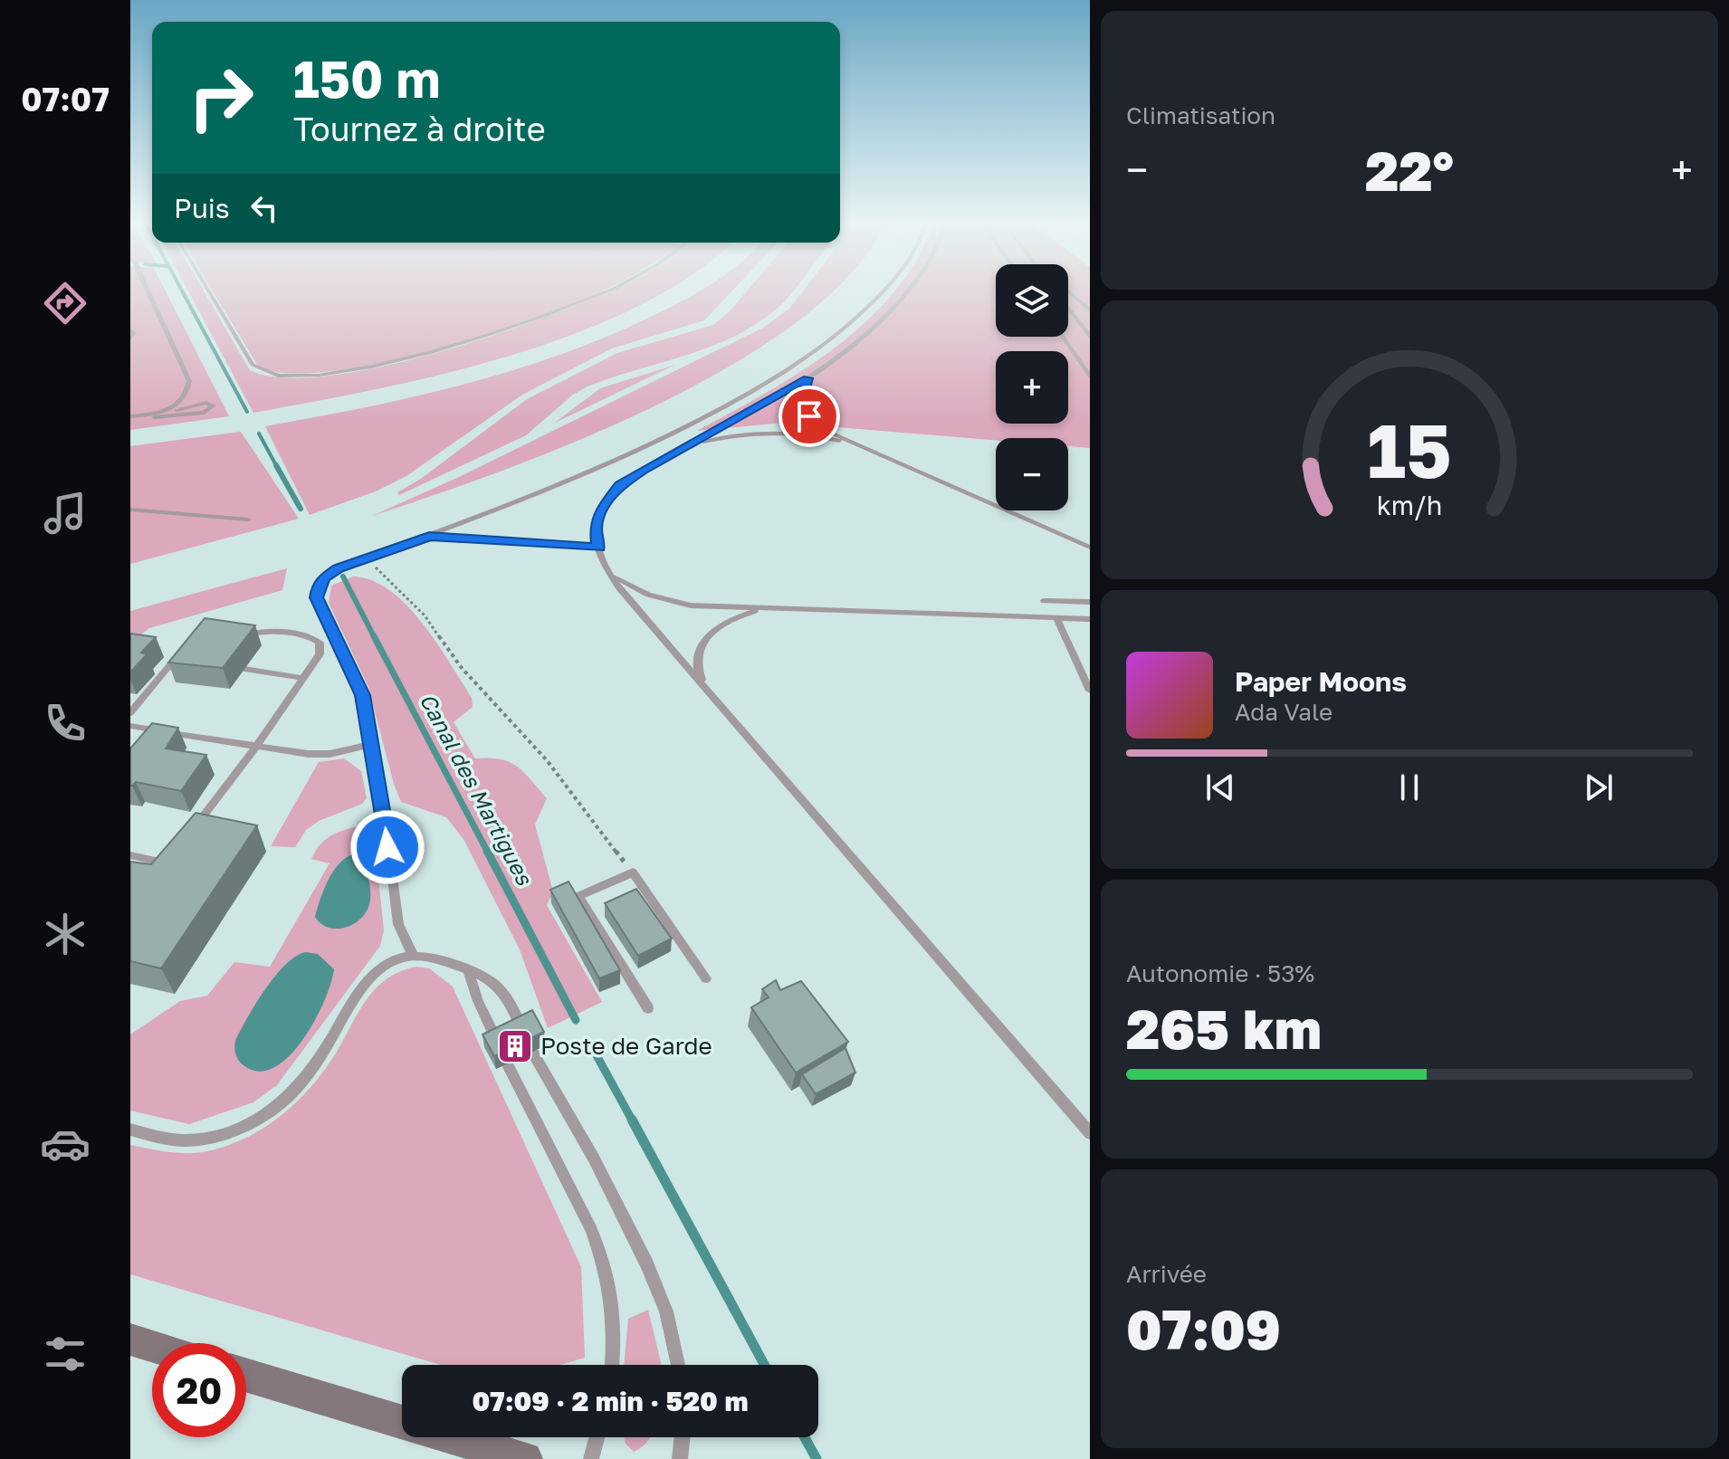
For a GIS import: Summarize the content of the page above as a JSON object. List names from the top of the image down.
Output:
{
  "water": ["Canal des Martigues"],
  "places": {
    "building": ["Poste de Garde"]
  },
  "page": {
    "tabs": "07:07",
    "tile": [
      "Climatisation",
      ["Autonomie · 53%", "265 km"],
      ["Arrivée", "07:09"]
    ],
    "turn": ["150 m", "Tournez à droite"],
    "heat": ["−", "22°", "+"],
    "then": "Puis",
    "map_buttons": ["+", "−"],
    "song": ["Paper Moons", "Ada Vale"],
    "limit": "20",
    "trip": "07:09 · 2 min · 520 m",
    "gauge": ["15", "km/h"]
  }
}
